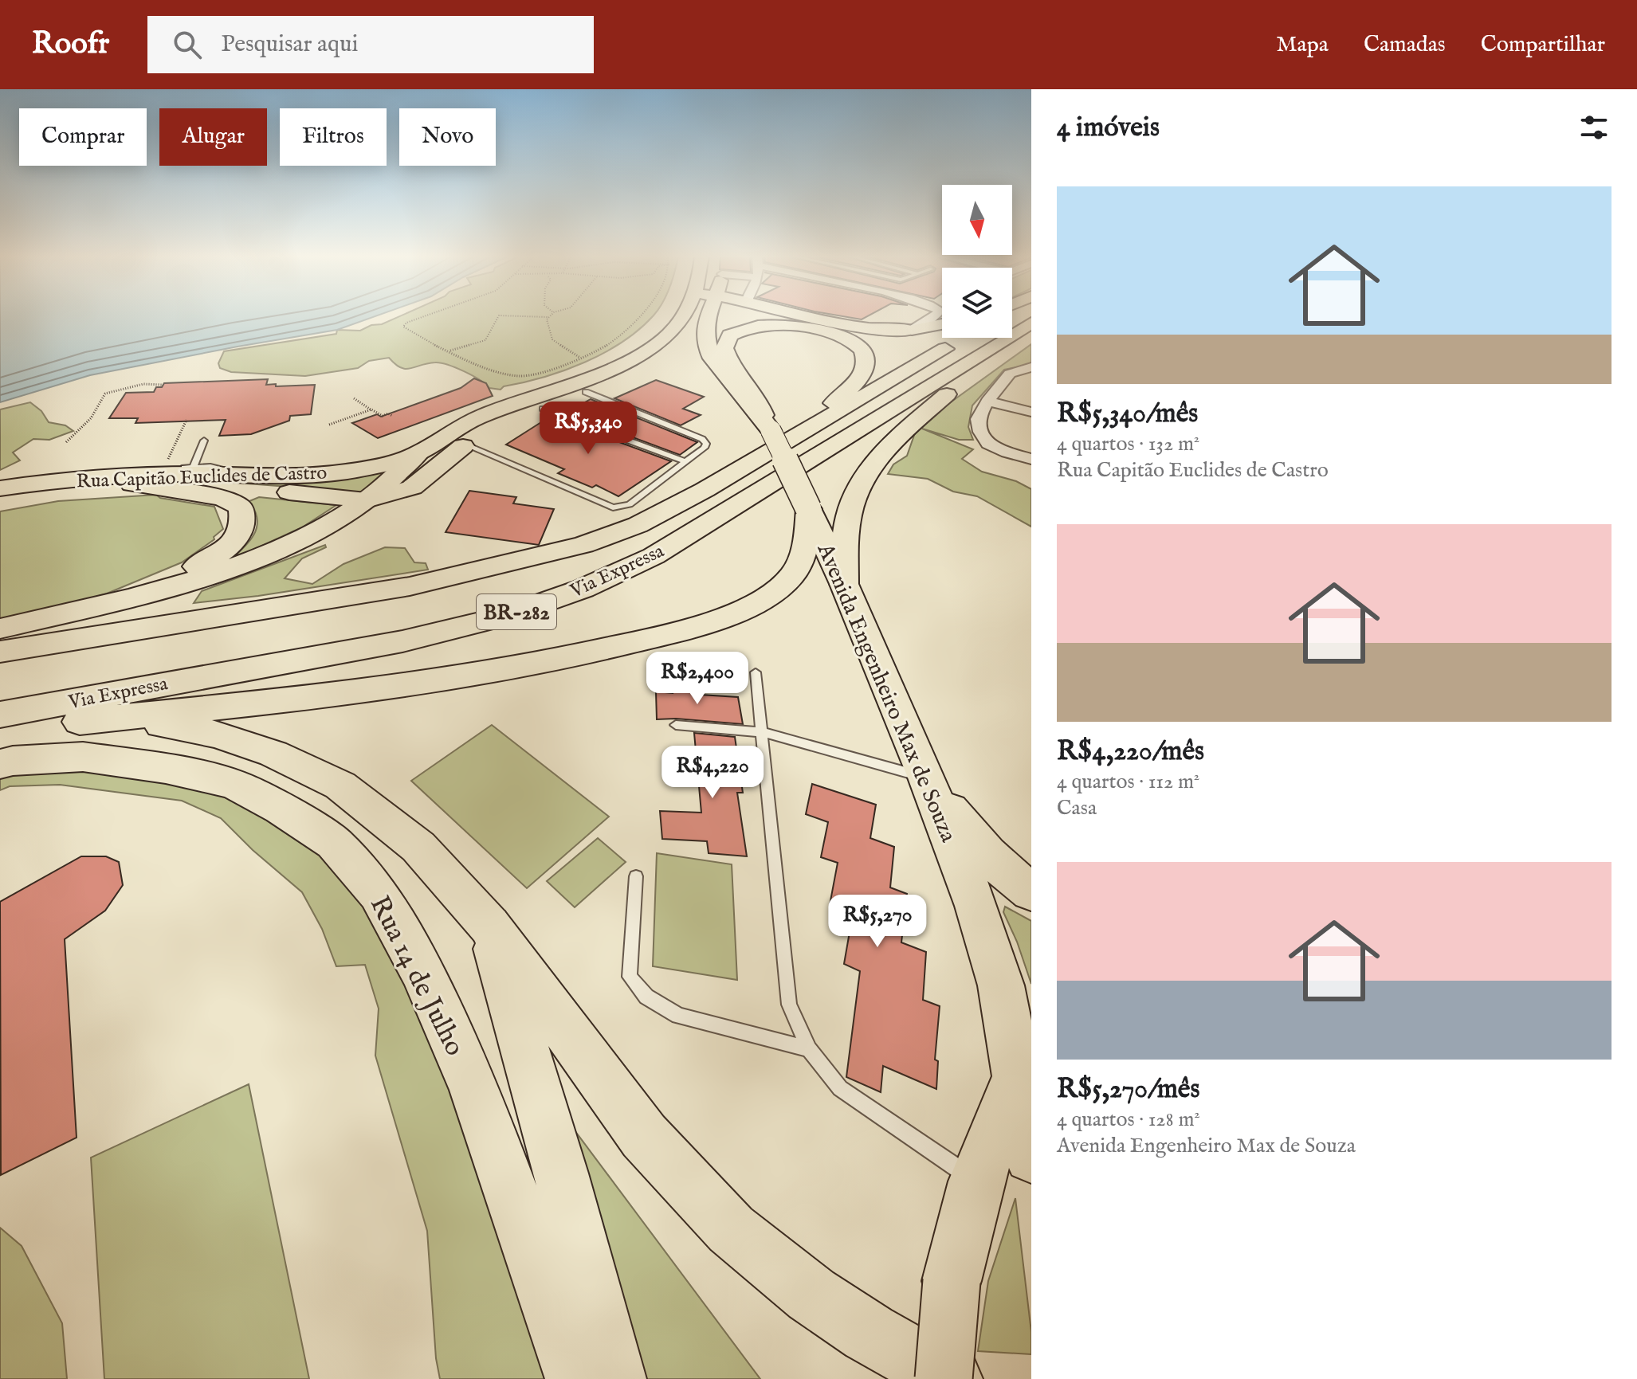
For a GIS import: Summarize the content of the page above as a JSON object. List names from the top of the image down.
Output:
{
  "streets": {
    "main road": [
      "Rua Capitão Euclides de Castro",
      "Via Expressa",
      "BR-282",
      "Avenida Engenheiro Max de Souza",
      "Rua 14 de Julho"
    ]
  },
  "north": "bottom",
  "page": {
    "header": "Roofr",
    "search": "Pesquisar aqui",
    "nav": ["Mapa", "Camadas", "Compartilhar"],
    "heading": "4 imóveis",
    "chip": [
      "Comprar",
      "Alugar",
      "Filtros",
      "Novo"
    ],
    "list": [
      {
        "name": "R$5,340/mês",
        "note": "4 quartos · 132 m² · Rua Capitão Euclides de Castro"
      },
      {
        "name": "R$4,220/mês",
        "note": "4 quartos · 112 m² · Casa"
      },
      {
        "name": "R$5,270/mês",
        "note": "4 quartos · 128 m² · Avenida Engenheiro Max de Souza"
      }
    ],
    "price": [
      "R$5,340",
      "R$2,400",
      "R$4,220",
      "R$5,270"
    ]
  }
}
